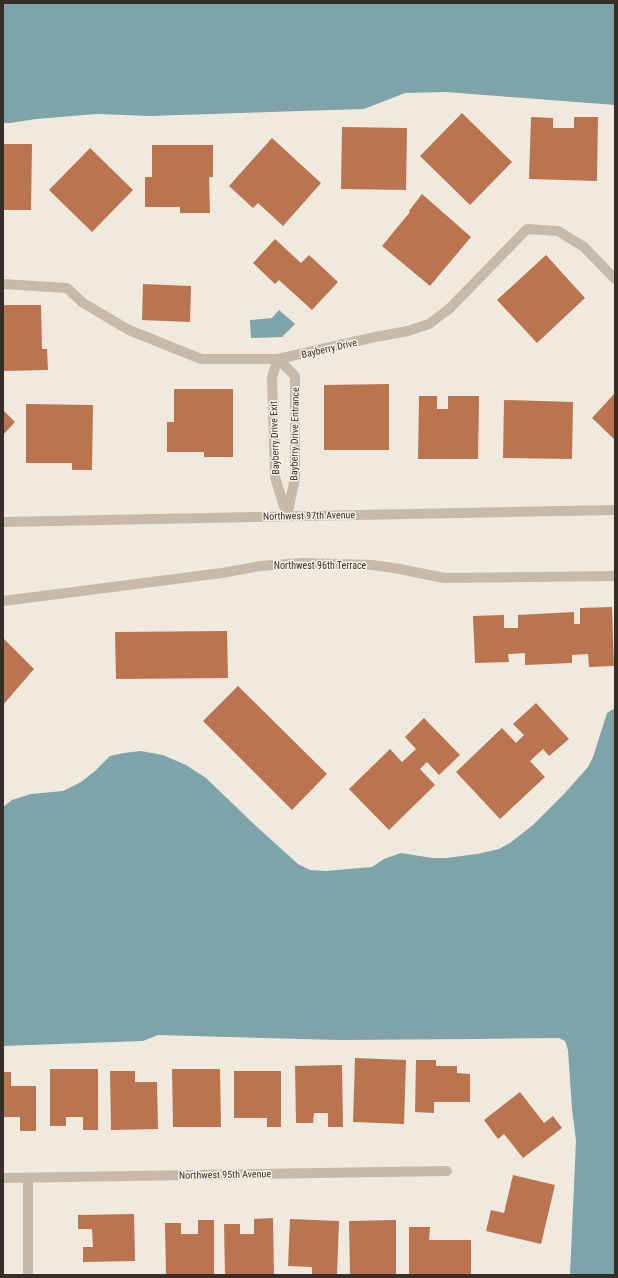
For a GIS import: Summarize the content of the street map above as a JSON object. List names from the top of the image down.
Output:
{
  "streets": {
    "street": [
      "Bayberry Drive",
      "Bayberry Drive Entrance",
      "Bayberry Drive Exit",
      "Northwest 97th Avenue",
      "Northwest 96th Terrace",
      "Northwest 95th Avenue"
    ]
  },
  "crossings": [
    ["Bayberry Drive", "Bayberry Drive Entrance"],
    ["Bayberry Drive", "Bayberry Drive Exit"],
    ["Bayberry Drive Entrance", "Bayberry Drive Exit"],
    ["Bayberry Drive Entrance", "Northwest 97th Avenue"],
    ["Bayberry Drive Exit", "Northwest 97th Avenue"]
  ]
}
